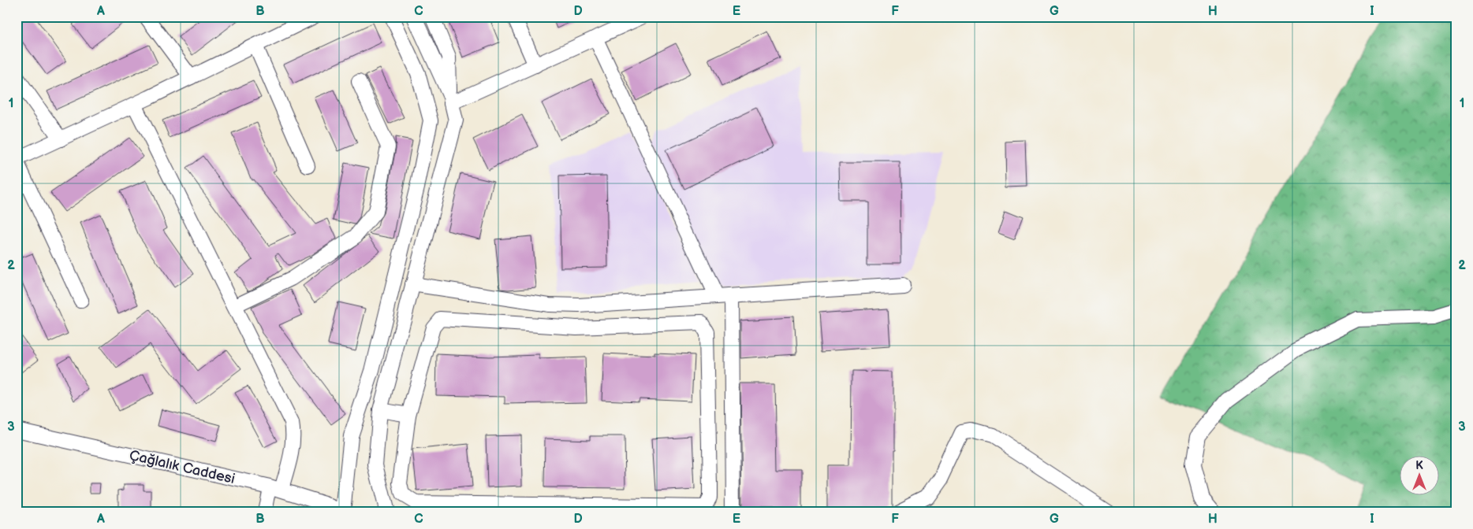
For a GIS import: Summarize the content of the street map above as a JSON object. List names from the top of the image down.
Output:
{
  "streets": {
    "street": ["Çağlalık Caddesi"]
  },
  "north": "top",
  "grid": {
    "columns": [
      "A",
      "B",
      "C",
      "D",
      "E",
      "F",
      "G",
      "H",
      "I"
    ],
    "rows": ["1", "2", "3"]
  }
}
